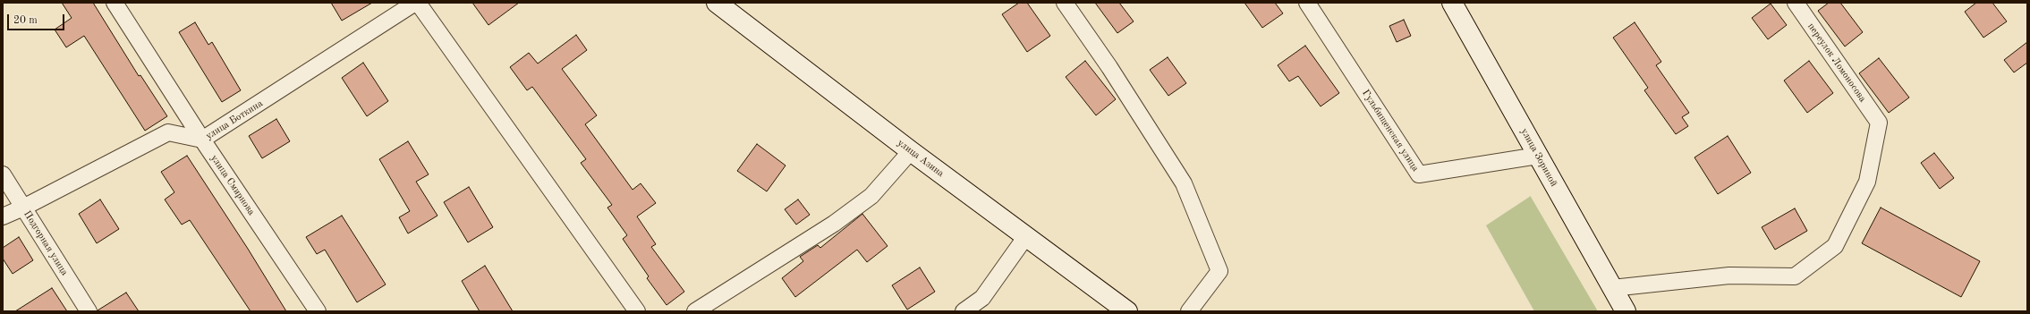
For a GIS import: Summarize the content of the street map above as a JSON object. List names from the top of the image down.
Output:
{
  "streets": {
    "main road": ["улица Зориной", "улица Азина"],
    "street": [
      "переулок Ломоносова",
      "улица Боткина",
      "Гульбищенская улица",
      "улица Смирнова",
      "Подгорная улица"
    ]
  },
  "crossings": [
    ["переулок Ломоносова", "улица Зориной"],
    ["улица Боткина", "улица Смирнова"],
    ["улица Боткина", "Подгорная улица"],
    ["Гульбищенская улица", "улица Зориной"]
  ],
  "scale_bar": "20 m"
}
